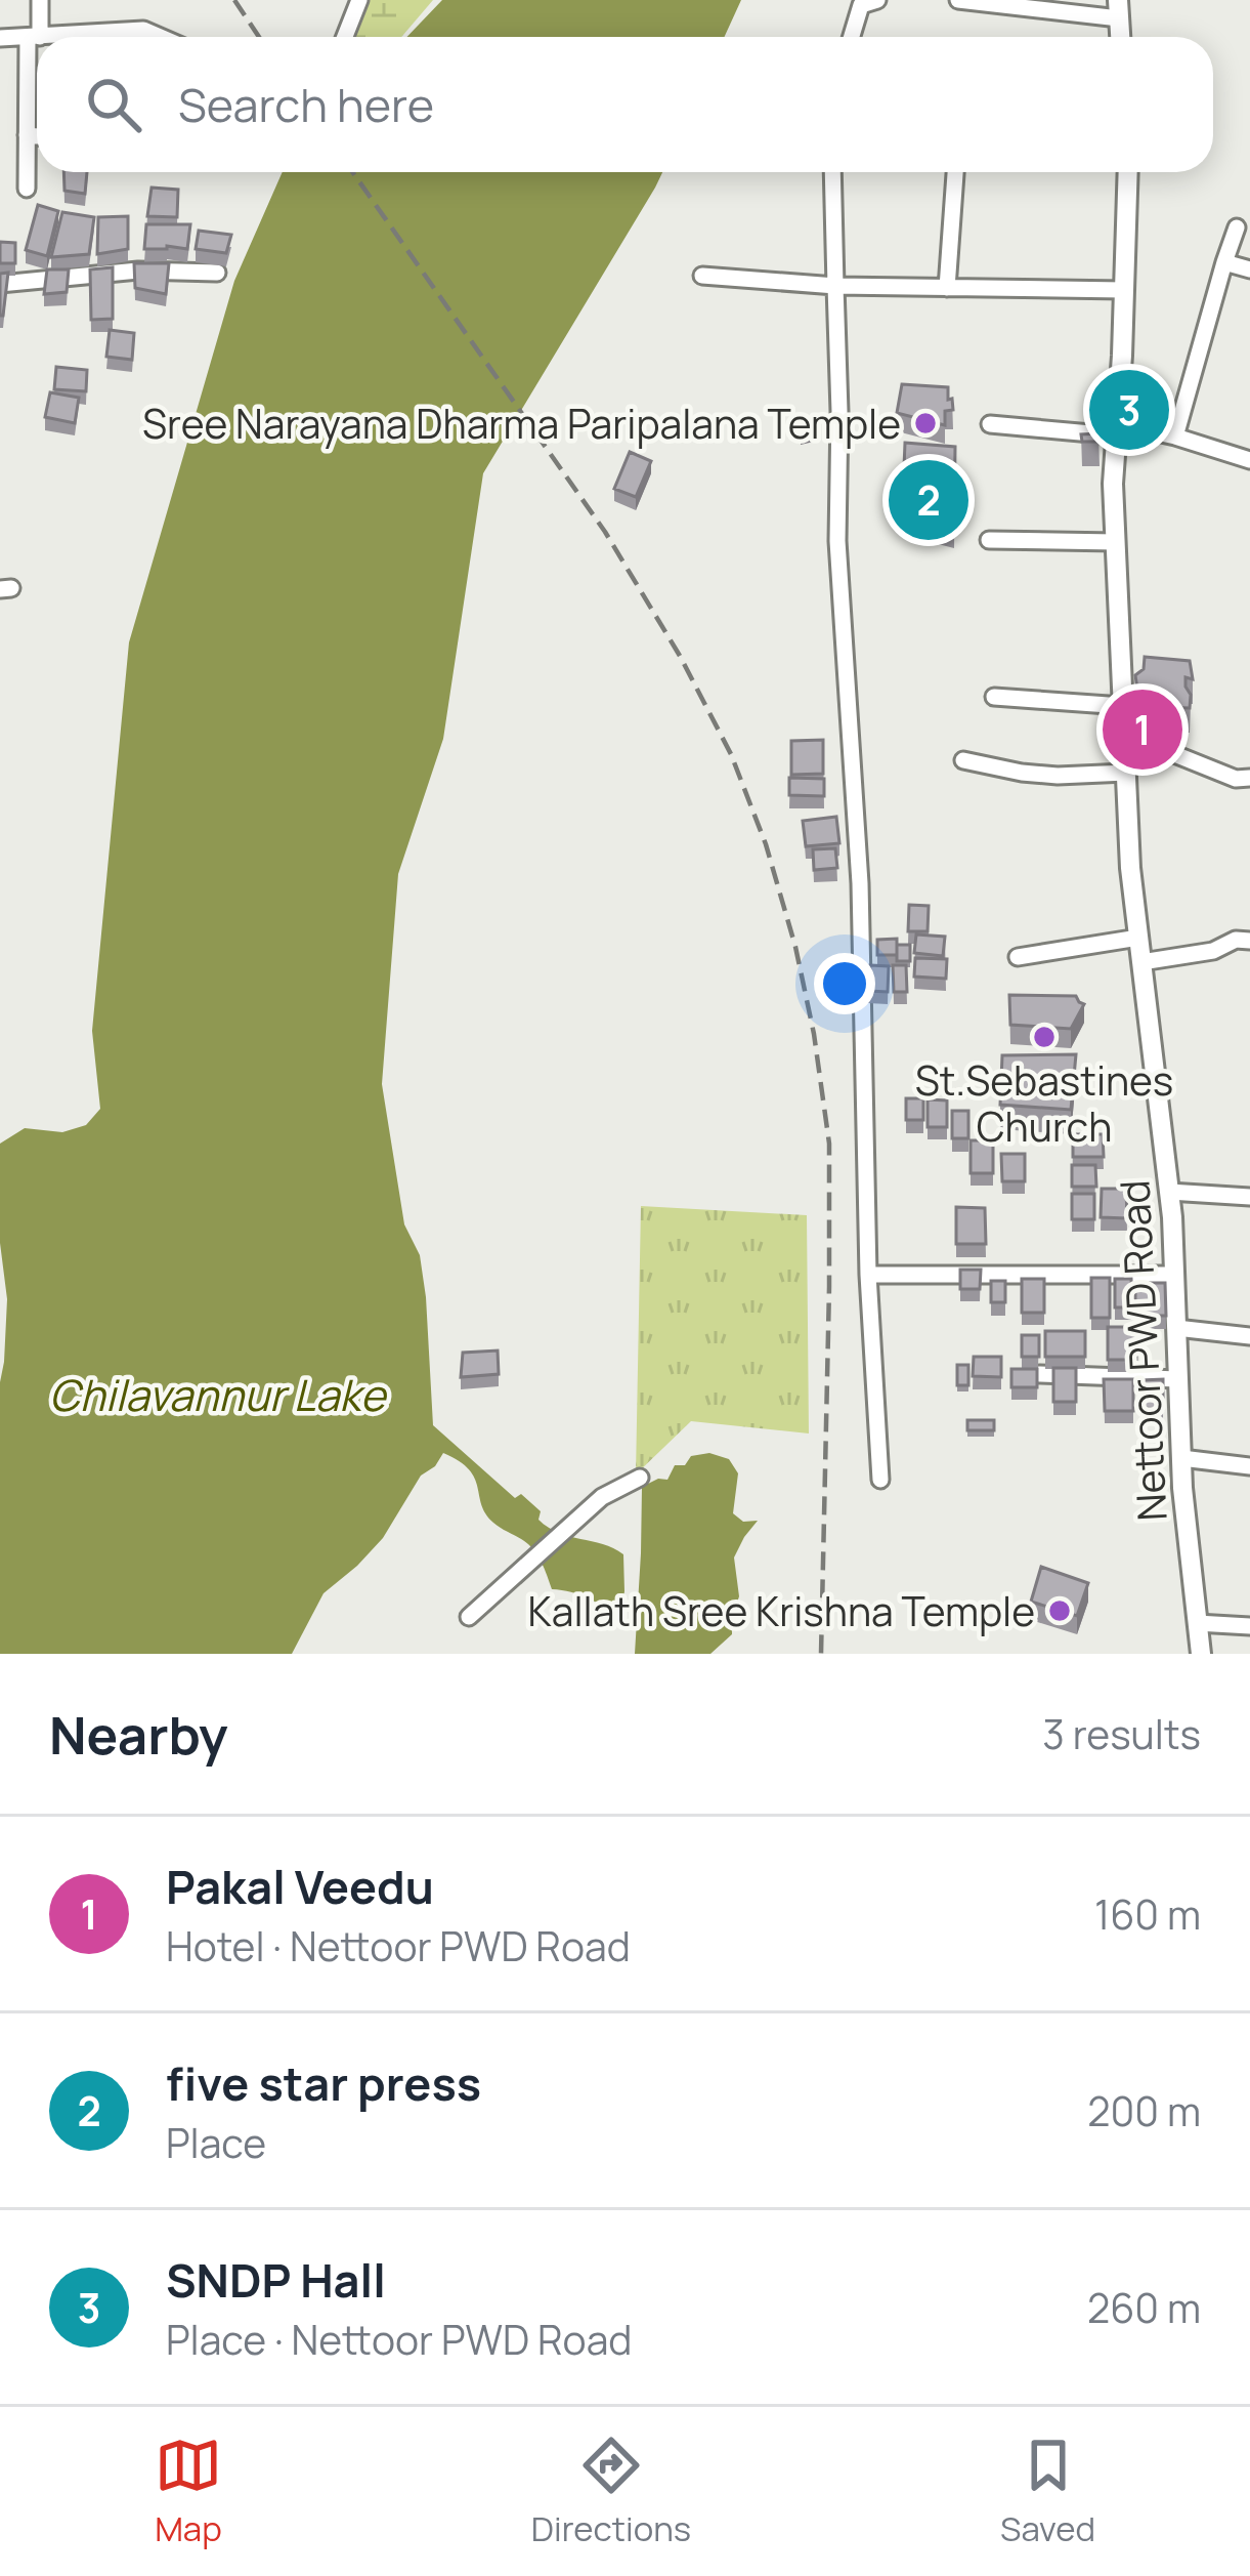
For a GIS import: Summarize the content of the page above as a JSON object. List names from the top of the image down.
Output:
{
  "streets": {
    "street": ["Nettoor PWD Road"]
  },
  "water": ["Chilavannur Lake"],
  "places": ["Sree Narayana Dharma Paripalana Temple", "St.Sebastines Church", "Kallath Sree Krishna Temple"],
  "page": {
    "search": "Search here",
    "pins": ["3", "2", "1"],
    "heading": ["Nearby", "3 results"],
    "list": [
      {
        "mark": "1",
        "name": "Pakal Veedu",
        "note": "Hotel · Nettoor PWD Road",
        "value": "160 m"
      },
      {
        "mark": "2",
        "name": "five star press",
        "note": "Place",
        "value": "200 m"
      },
      {
        "mark": "3",
        "name": "SNDP Hall",
        "note": "Place · Nettoor PWD Road",
        "value": "260 m"
      }
    ],
    "nav": ["Map", "Directions", "Saved"]
  }
}
